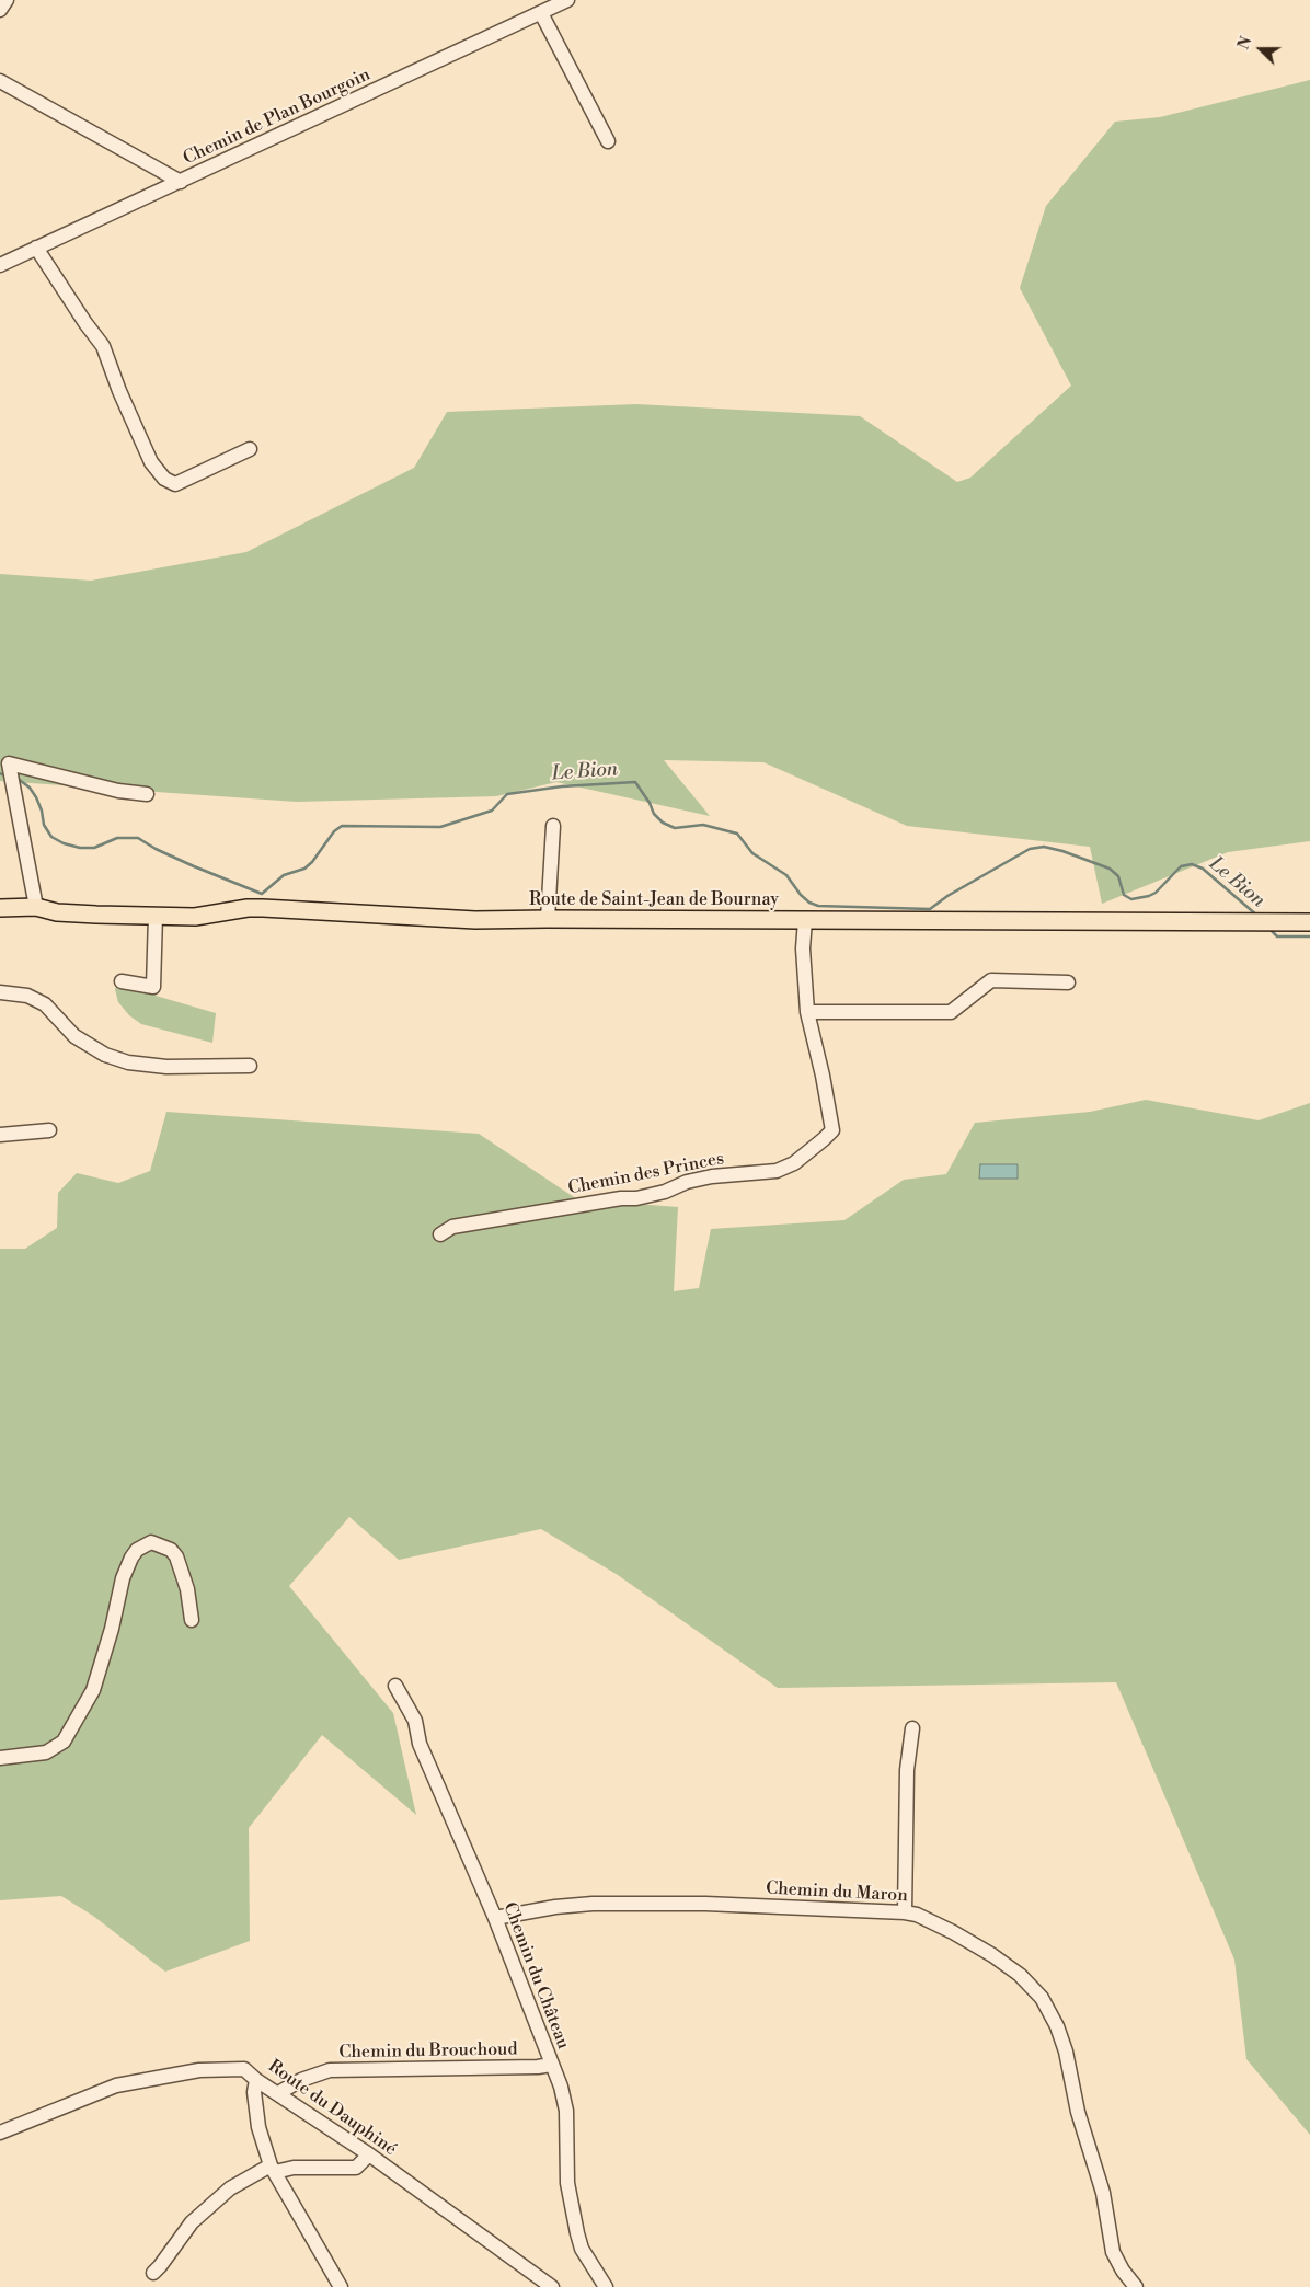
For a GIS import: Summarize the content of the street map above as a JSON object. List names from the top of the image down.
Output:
{
  "streets": {
    "main road": ["Route de Saint-Jean de Bournay"],
    "street": [
      "Chemin de Plan Bourgoin",
      "Chemin des Princes",
      "Chemin du Maron",
      "Chemin du Château",
      "Chemin du Brouchoud",
      "Route du Dauphiné"
    ]
  },
  "crossings": [
    ["Route de Saint-Jean de Bournay", "Chemin des Princes"],
    ["Chemin du Maron", "Chemin du Château"],
    ["Chemin du Château", "Chemin du Brouchoud"],
    ["Chemin du Brouchoud", "Route du Dauphiné"]
  ],
  "water": ["Le Bion"],
  "north": "left"
}
